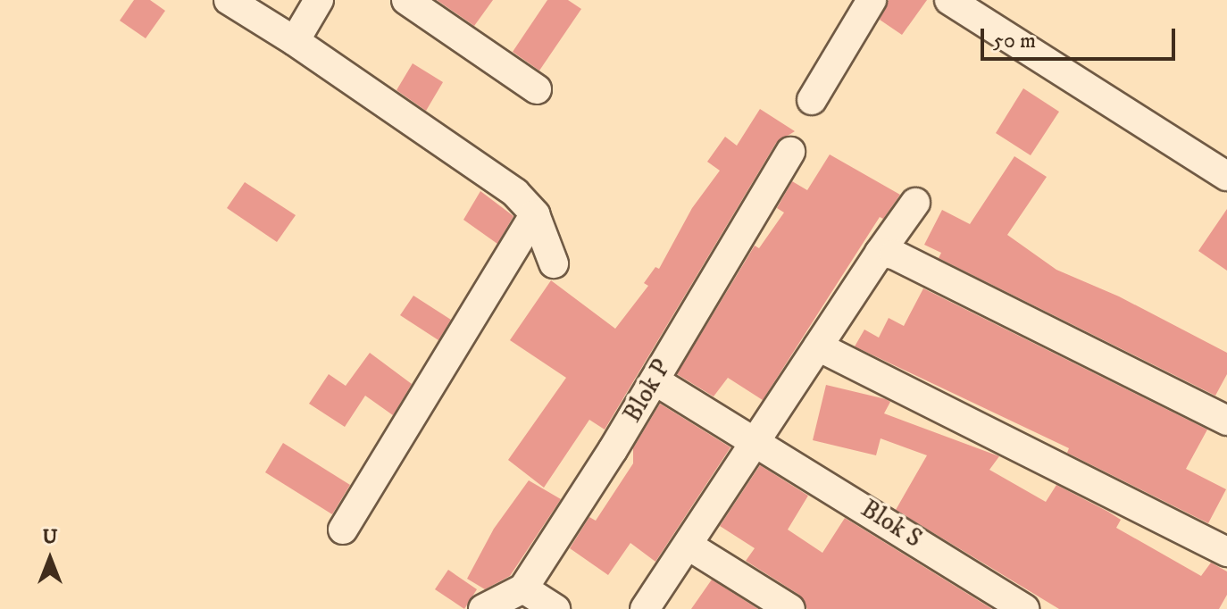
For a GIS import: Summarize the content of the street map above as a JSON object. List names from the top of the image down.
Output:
{
  "streets": {
    "street": ["Blok P", "Blok S"]
  },
  "crossings": [
    ["Blok P", "Blok S"]
  ],
  "scale_bar": "50 m",
  "north": "top"
}
